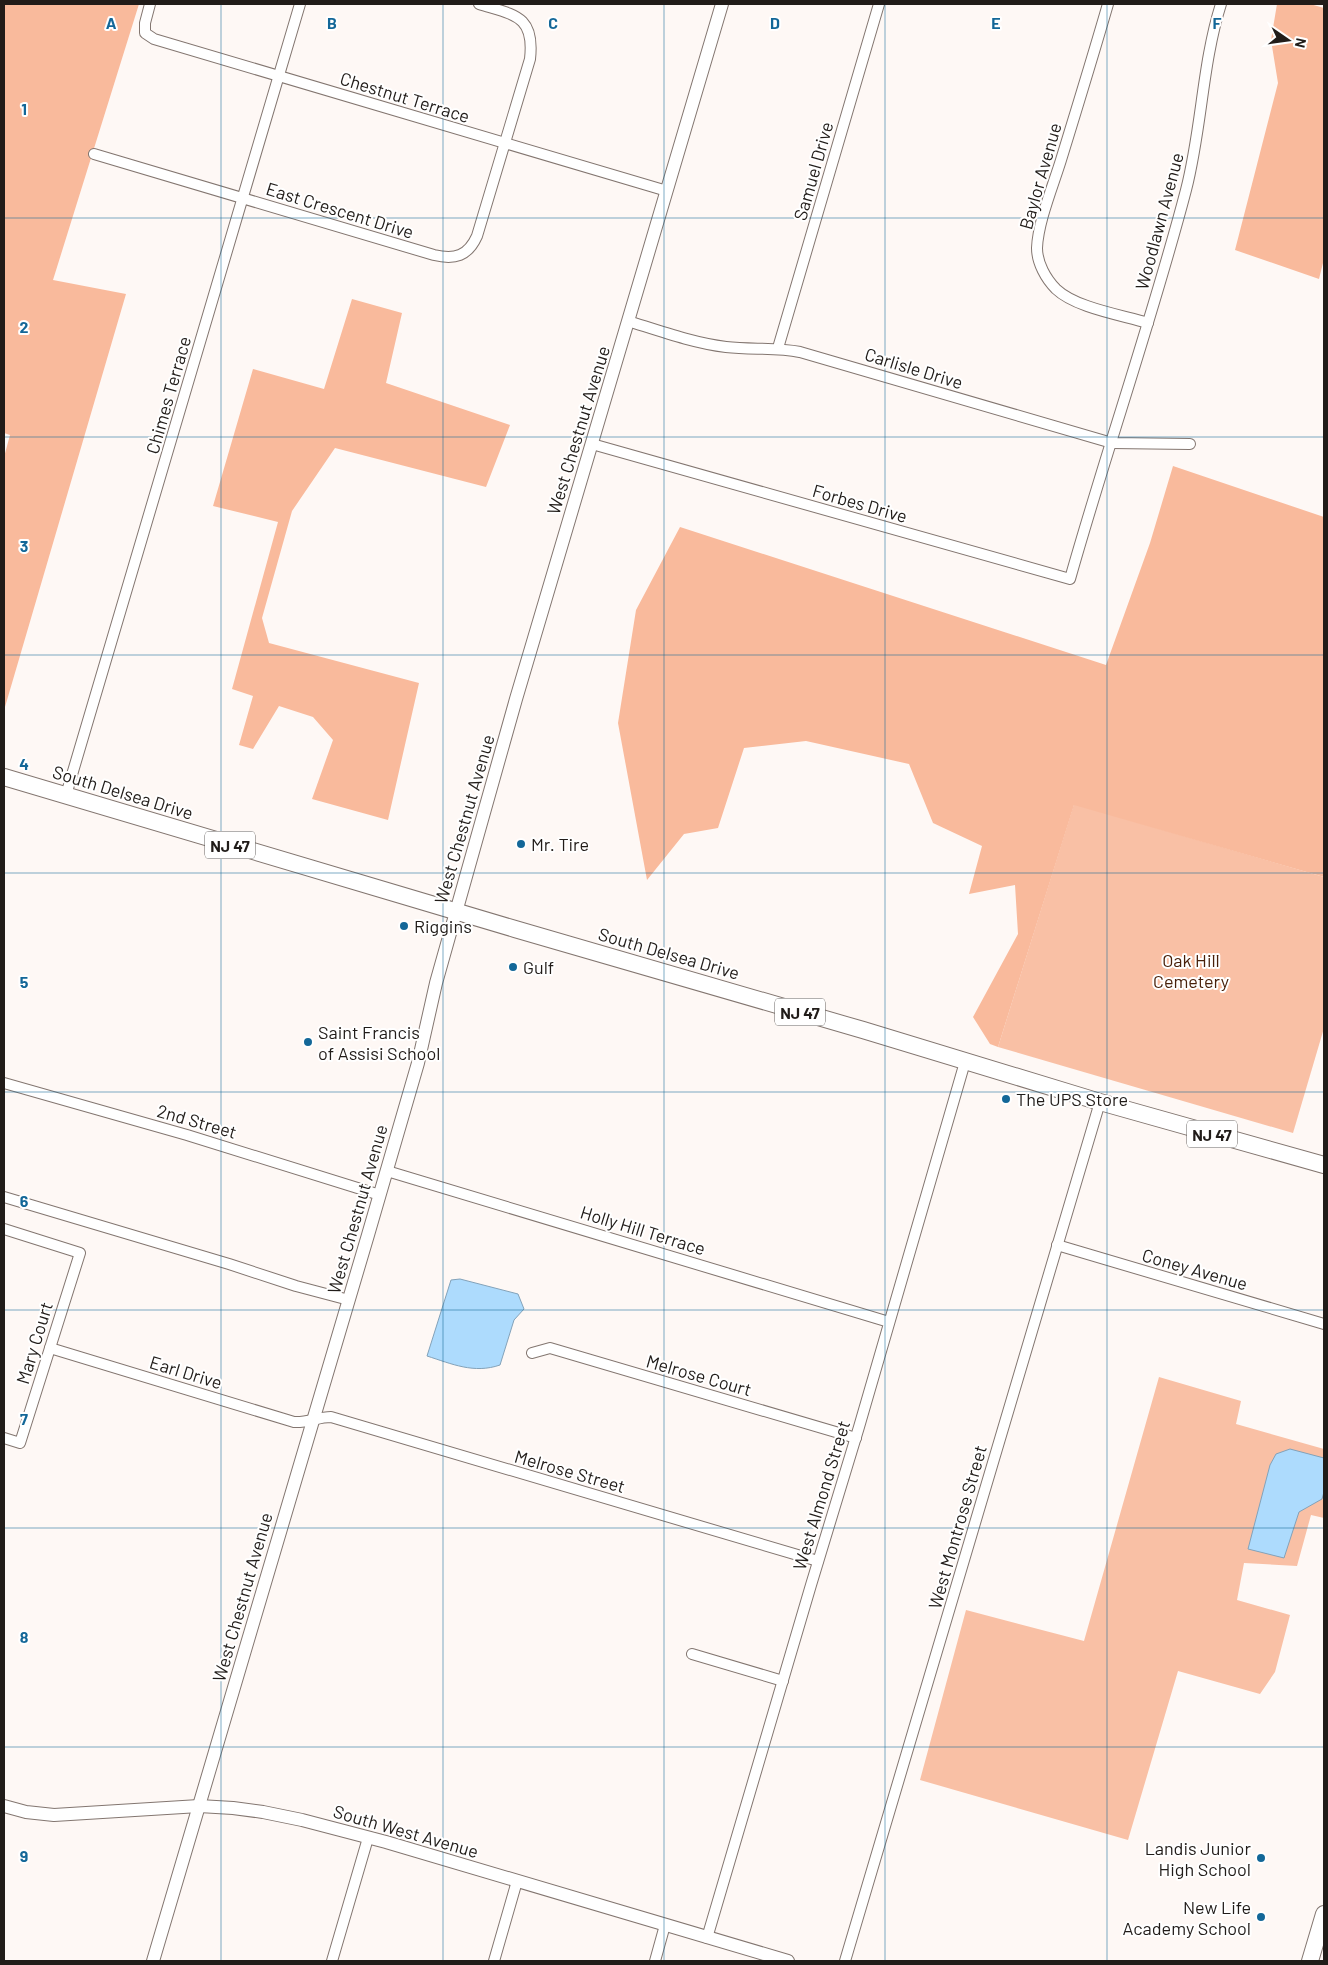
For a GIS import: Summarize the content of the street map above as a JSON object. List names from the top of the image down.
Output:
{
  "streets": {
    "main road": ["South Delsea Drive", "NJ 47"],
    "street": [
      "Chestnut Terrace",
      "Samuel Drive",
      "Baylor Avenue",
      "East Crescent Drive",
      "Woodlawn Avenue",
      "Carlisle Drive",
      "Chimes Terrace",
      "West Chestnut Avenue",
      "Forbes Drive",
      "2nd Street",
      "Holly Hill Terrace",
      "Coney Avenue",
      "Mary Court",
      "Earl Drive",
      "Melrose Court",
      "Melrose Street",
      "West Almond Street",
      "West Montrose Street",
      "South West Avenue"
    ]
  },
  "crossings": [
    ["Chestnut Terrace", "East Crescent Drive"],
    ["Chestnut Terrace", "Chimes Terrace"],
    ["Chestnut Terrace", "West Chestnut Avenue"],
    ["Samuel Drive", "Carlisle Drive"],
    ["Baylor Avenue", "Woodlawn Avenue"],
    ["East Crescent Drive", "Chimes Terrace"],
    ["Woodlawn Avenue", "Carlisle Drive"],
    ["Woodlawn Avenue", "Forbes Drive"],
    ["Carlisle Drive", "West Chestnut Avenue"],
    ["Chimes Terrace", "South Delsea Drive"],
    ["West Chestnut Avenue", "Forbes Drive"],
    ["West Chestnut Avenue", "South Delsea Drive"],
    ["West Chestnut Avenue", "2nd Street"],
    ["West Chestnut Avenue", "Holly Hill Terrace"],
    ["West Chestnut Avenue", "Earl Drive"],
    ["West Chestnut Avenue", "Melrose Street"],
    ["West Chestnut Avenue", "South West Avenue"],
    ["South Delsea Drive", "West Almond Street"],
    ["South Delsea Drive", "West Montrose Street"],
    ["Holly Hill Terrace", "West Almond Street"],
    ["Coney Avenue", "West Montrose Street"],
    ["Mary Court", "Earl Drive"],
    ["Earl Drive", "Melrose Street"],
    ["Melrose Court", "West Almond Street"],
    ["Melrose Street", "West Almond Street"],
    ["West Almond Street", "South West Avenue"]
  ],
  "parks": ["Oak Hill Cemetery"],
  "places": [
    "Mr. Tire",
    "Riggins",
    "Gulf",
    "Saint Francis of Assisi School",
    "The UPS Store",
    "Landis Junior High School",
    "New Life Academy School"
  ],
  "north": "right",
  "grid": {
    "columns": [
      "A",
      "B",
      "C",
      "D",
      "E",
      "F"
    ],
    "rows": [
      "1",
      "2",
      "3",
      "4",
      "5",
      "6",
      "7",
      "8",
      "9"
    ]
  }
}
